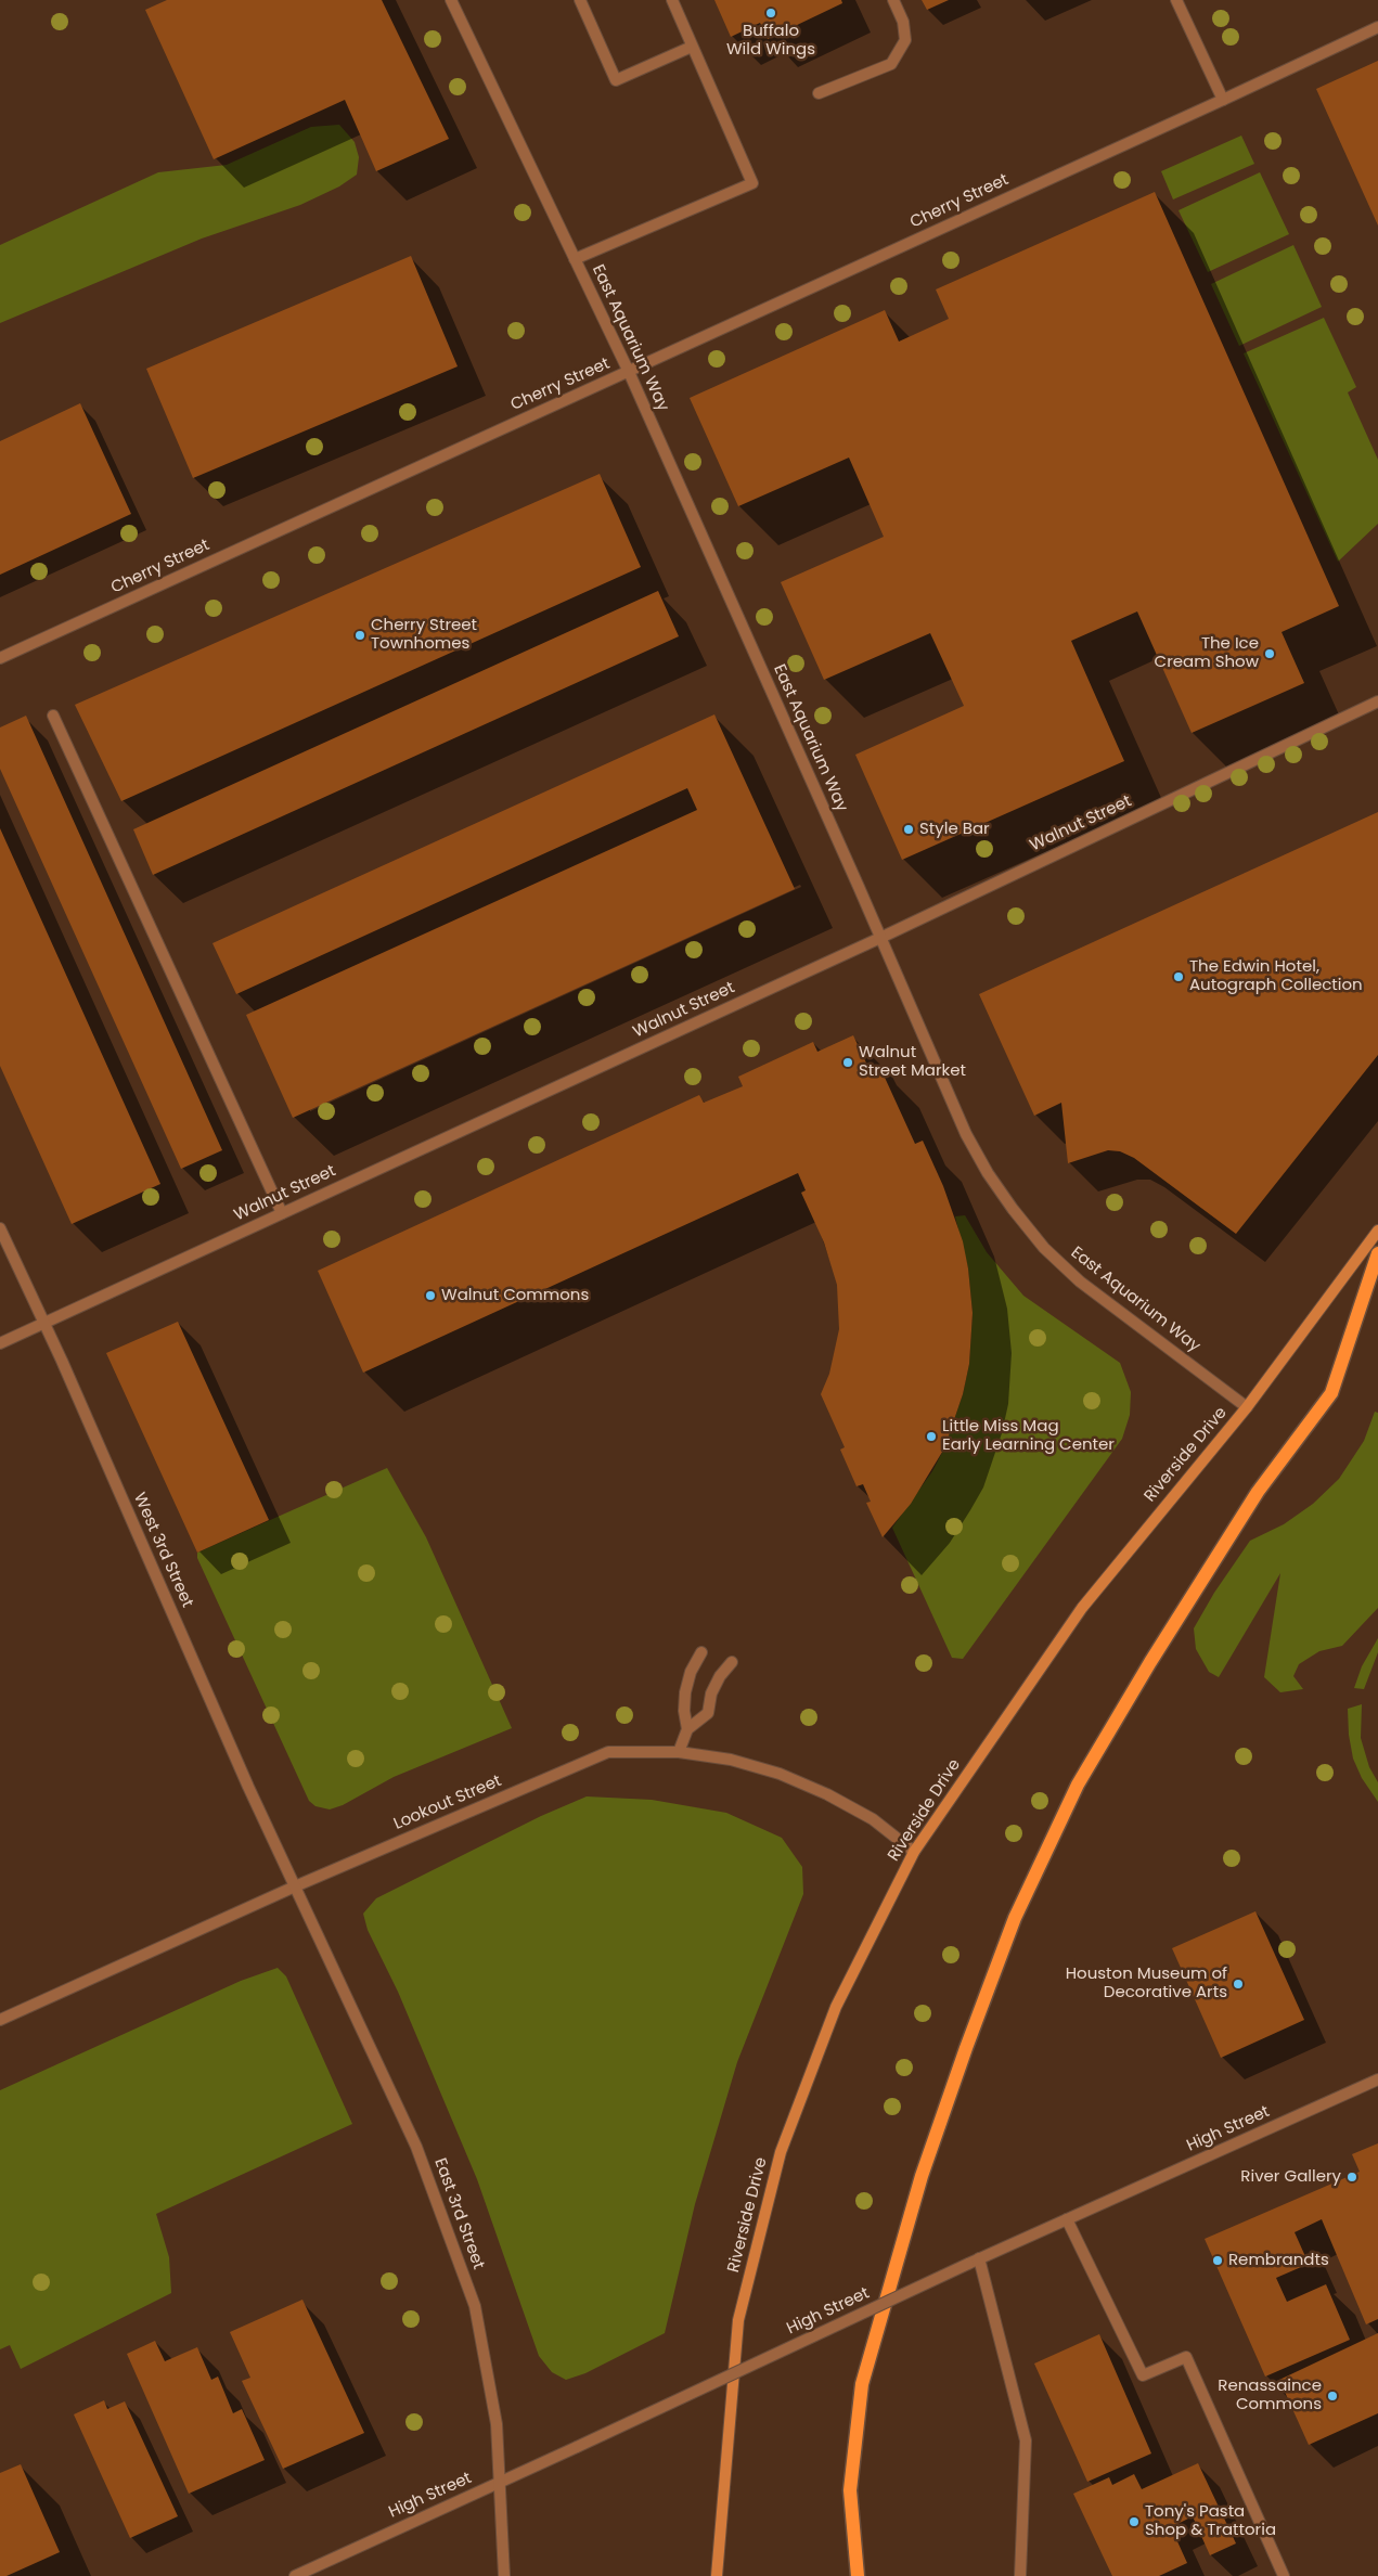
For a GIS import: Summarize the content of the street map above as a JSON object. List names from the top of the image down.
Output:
{
  "streets": {
    "main road": ["Riverside Drive"],
    "street": [
      "Cherry Street",
      "East Aquarium Way",
      "Walnut Street",
      "West 3rd Street",
      "Lookout Street",
      "High Street",
      "East 3rd Street"
    ]
  },
  "crossings": [
    ["Cherry Street", "East Aquarium Way"],
    ["East Aquarium Way", "Walnut Street"],
    ["East Aquarium Way", "Riverside Drive"],
    ["Walnut Street", "West 3rd Street"],
    ["Riverside Drive", "Lookout Street"],
    ["West 3rd Street", "Lookout Street"],
    ["West 3rd Street", "East 3rd Street"],
    ["Lookout Street", "East 3rd Street"],
    ["High Street", "East 3rd Street"]
  ],
  "places": [
    "Buffalo Wild Wings",
    "Cherry Street Townhomes",
    "The Ice Cream Show",
    "Style Bar",
    "The Edwin Hotel, Autograph Collection",
    "Walnut Street Market",
    "Walnut Commons",
    "Little Miss Mag Early Learning Center",
    "Houston Museum of Decorative Arts",
    "River Gallery",
    "Rembrandts",
    "Renassaince Commons",
    "Tony's Pasta Shop & Trattoria"
  ]
}
